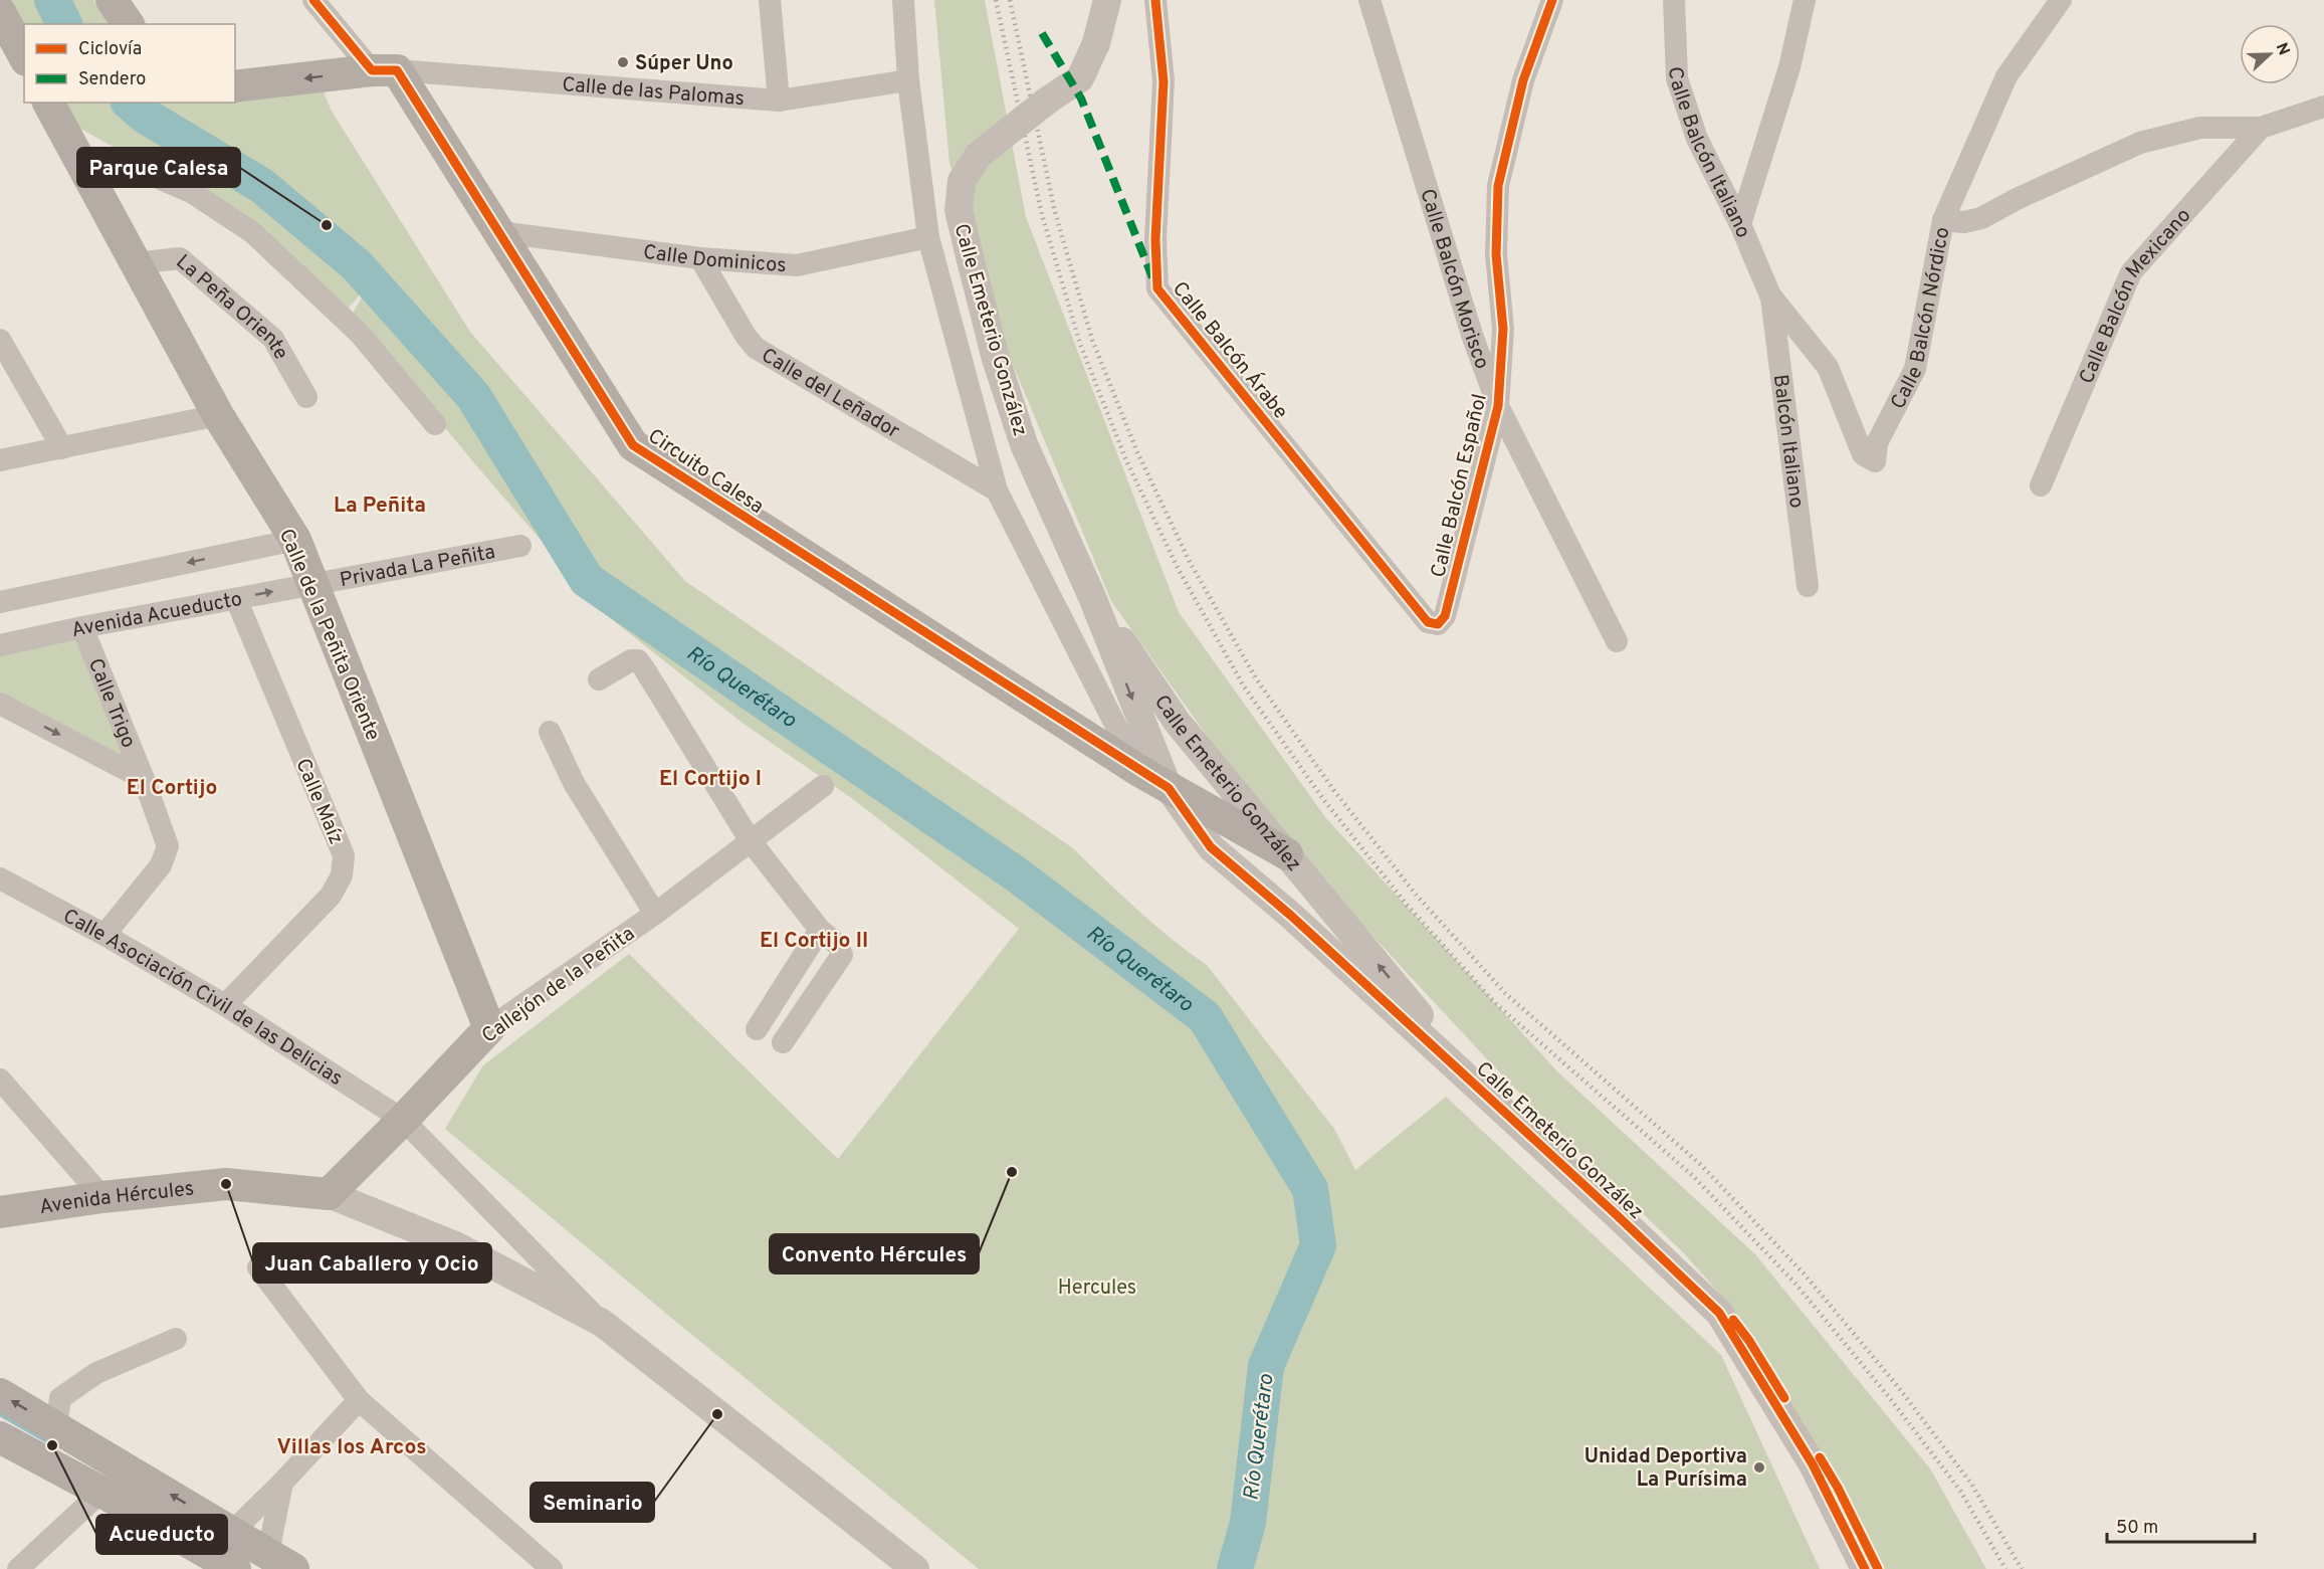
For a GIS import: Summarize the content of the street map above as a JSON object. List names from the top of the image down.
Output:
{
  "streets": {
    "main road": [
      "Calle de las Palomas",
      "Circuito Calesa",
      "Calle de la Peñita Oriente",
      "Callejón de la Peñita",
      "Avenida Hércules"
    ],
    "street": [
      "Calle Balcón Italiano",
      "Calle Dominicos",
      "Calle Balcón Morisco",
      "Calle Balcón Mexicano",
      "La Peña Oriente",
      "Calle Balcón Nórdico",
      "Calle Emeterio González",
      "Calle Balcón Árabe",
      "Calle del Leñador",
      "Balcón Italiano",
      "Calle Balcón Español",
      "Privada La Peñita",
      "Avenida Acueducto",
      "Calle Trigo",
      "Calle Maíz",
      "Calle Asociación Civil de las Delicias"
    ]
  },
  "crossings": [
    ["Calle de las Palomas", "Circuito Calesa"],
    ["Calle Balcón Italiano", "Calle Balcón Nórdico"],
    ["Calle Balcón Italiano", "Balcón Italiano"],
    ["Calle Dominicos", "Calle del Leñador"],
    ["Calle Dominicos", "Circuito Calesa"],
    ["Calle Balcón Morisco", "Calle Balcón Español"],
    ["Calle Balcón Mexicano", "Calle Balcón Nórdico"],
    ["La Peña Oriente", "Calle de la Peñita Oriente"],
    ["Calle Balcón Nórdico", "Balcón Italiano"],
    ["Calle Emeterio González", "Circuito Calesa"],
    ["Calle Balcón Árabe", "Calle Balcón Español"],
    ["Privada La Peñita", "Avenida Acueducto"],
    ["Privada La Peñita", "Calle de la Peñita Oriente"],
    ["Avenida Acueducto", "Calle de la Peñita Oriente"],
    ["Avenida Acueducto", "Calle Trigo"],
    ["Avenida Acueducto", "Calle Maíz"],
    ["Calle de la Peñita Oriente", "Callejón de la Peñita"],
    ["Calle Trigo", "Calle Asociación Civil de las Delicias"],
    ["Calle Maíz", "Calle Asociación Civil de las Delicias"],
    ["Callejón de la Peñita", "Calle Asociación Civil de las Delicias"],
    ["Callejón de la Peñita", "Avenida Hércules"],
    ["Calle Asociación Civil de las Delicias", "Avenida Hércules"]
  ],
  "districts": [
    "La Peñita",
    "El Cortijo I",
    "El Cortijo",
    "El Cortijo II",
    "Villas los Arcos"
  ],
  "water": ["Río Querétaro"],
  "parks": ["Hercules"],
  "places": [
    "Súper Uno",
    "Parque Calesa",
    "Convento Hércules",
    "Juan Caballero y Ocio",
    "Seminario",
    "Acueducto",
    "Unidad Deportiva La Purísima"
  ],
  "legend": ["Ciclovía", "Sendero"],
  "scale_bar": "50 m",
  "north": "right"
}
